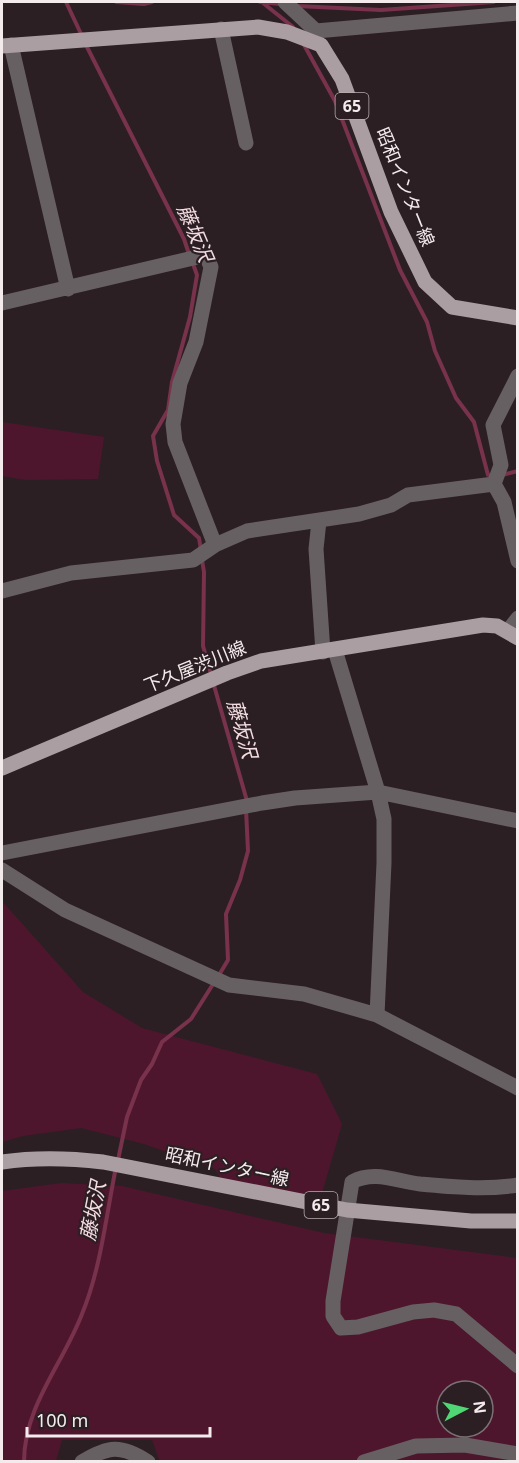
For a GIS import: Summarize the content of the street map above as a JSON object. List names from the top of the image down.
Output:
{
  "streets": {
    "main road": ["65", "昭和インター線", "下久屋渋川線"]
  },
  "water": ["藤坂沢"],
  "scale_bar": "100 m",
  "north": "right"
}
